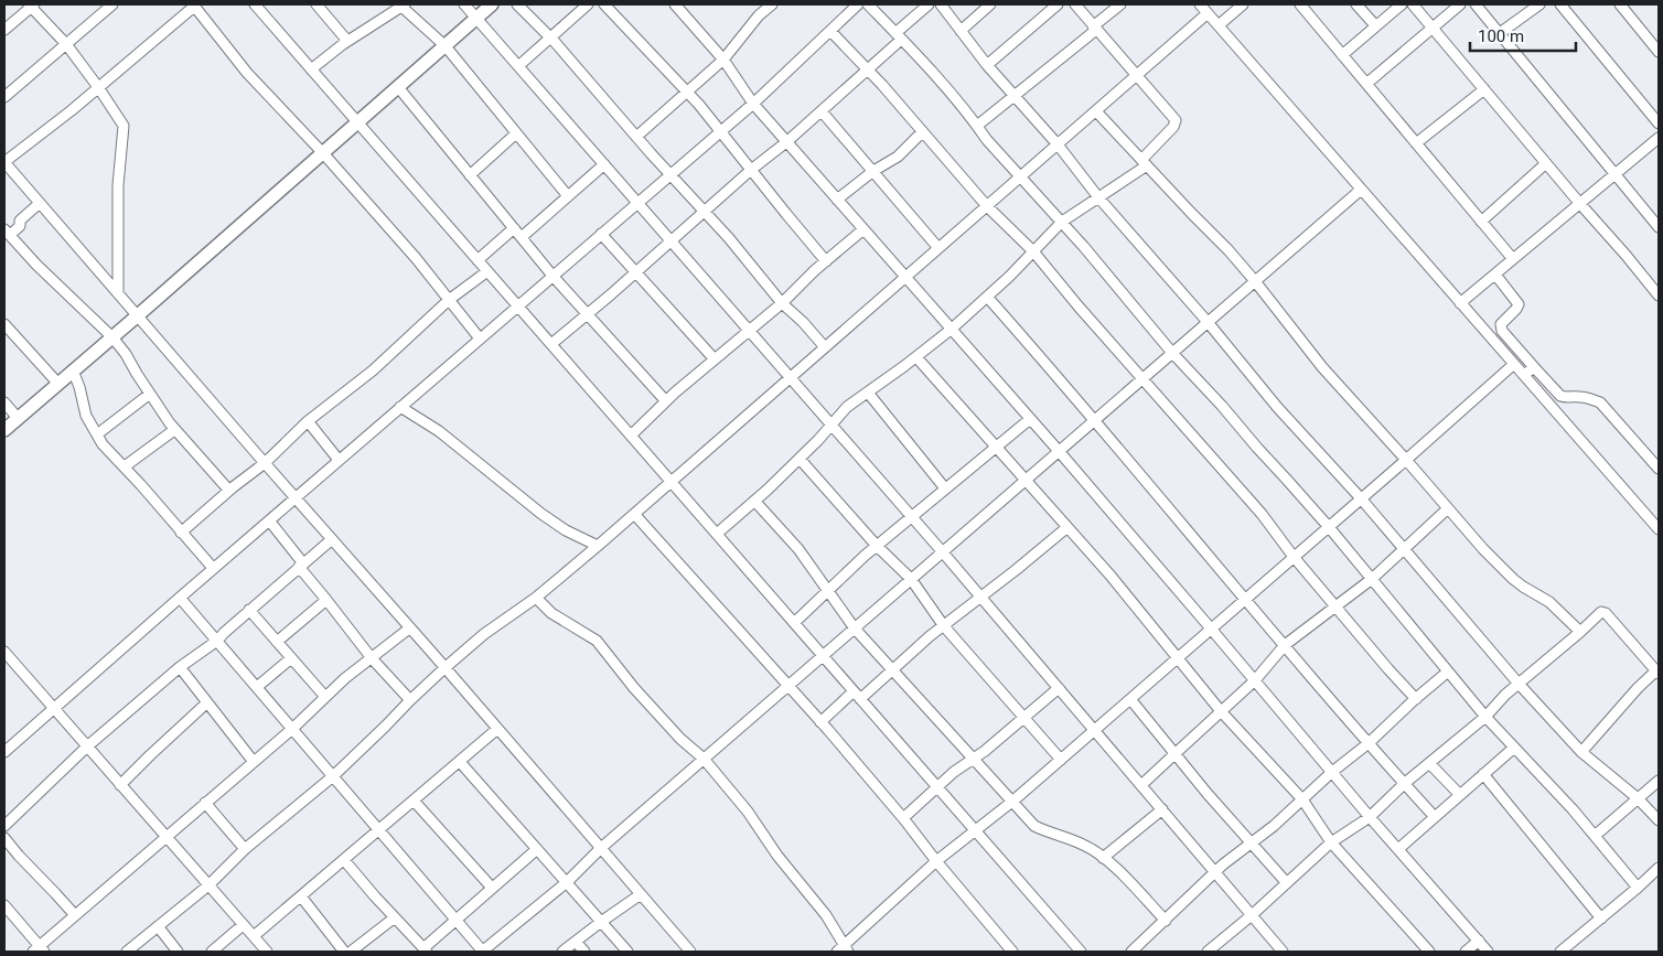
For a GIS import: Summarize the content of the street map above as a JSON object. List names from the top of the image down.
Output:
{
  "scale_bar": "100 m"
}
